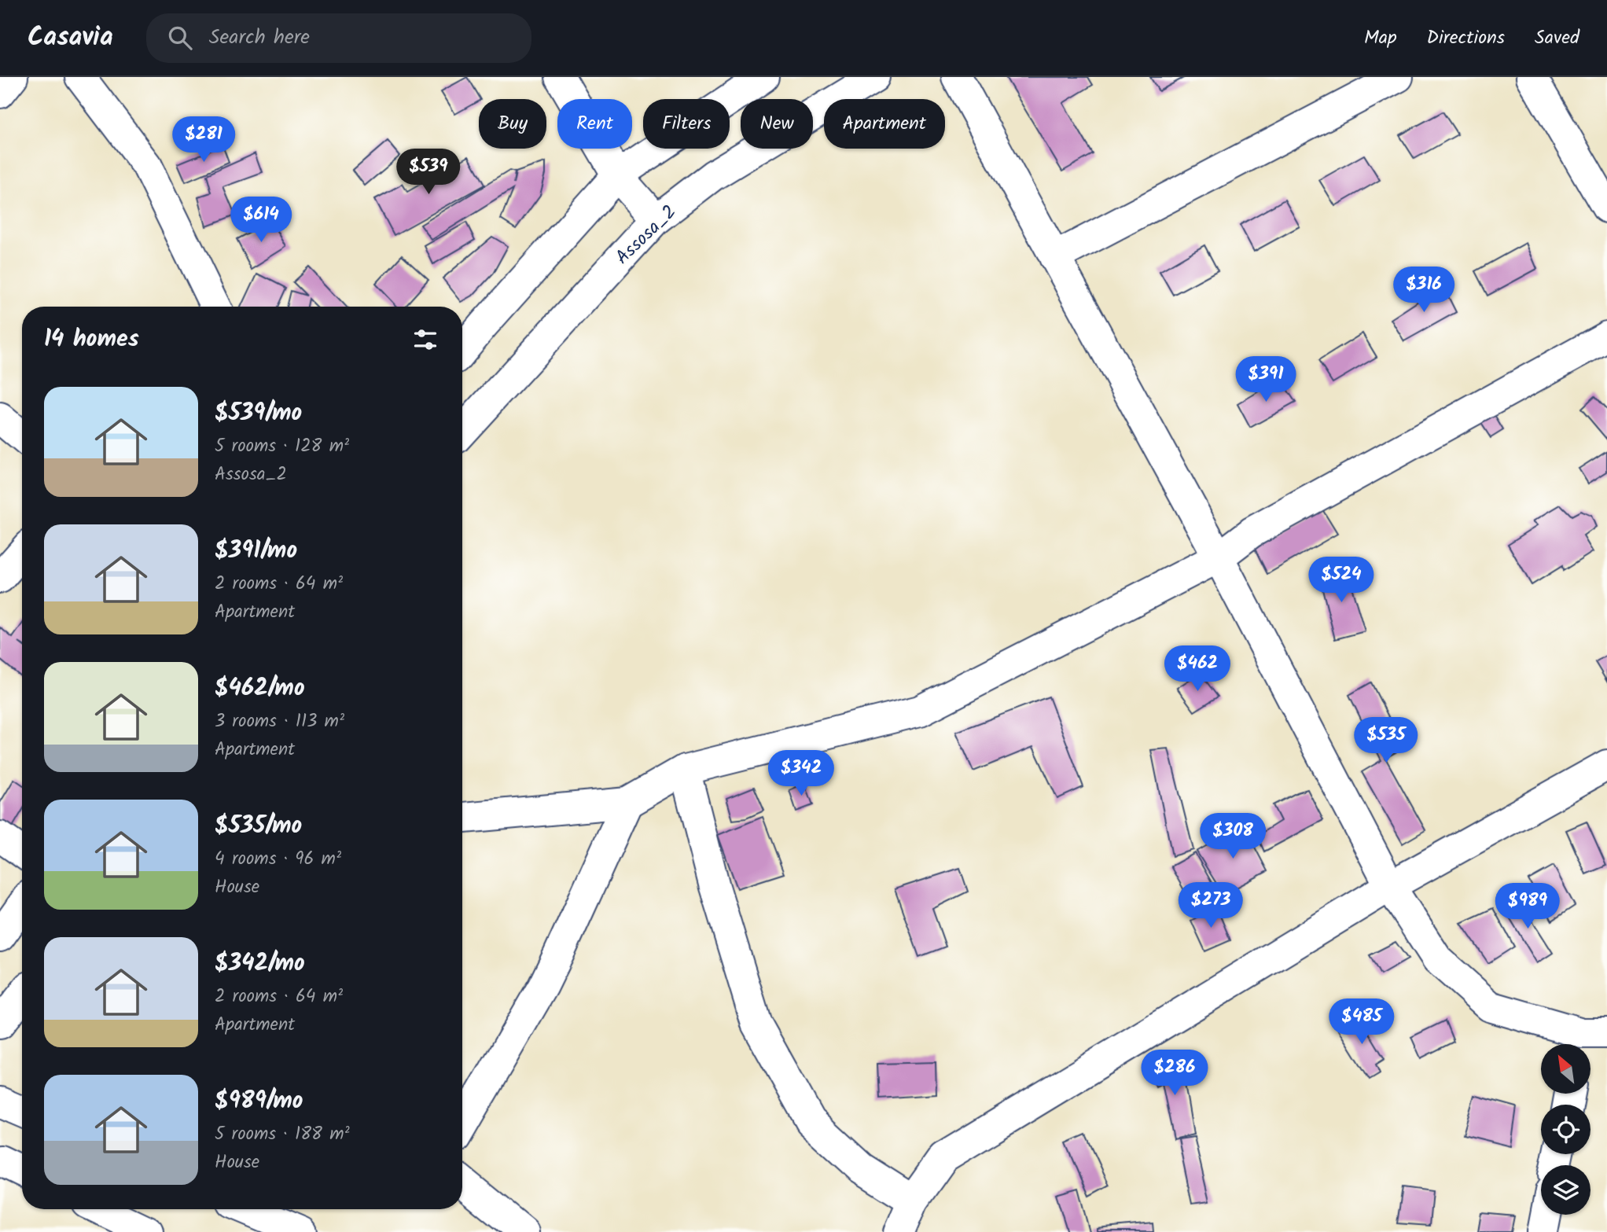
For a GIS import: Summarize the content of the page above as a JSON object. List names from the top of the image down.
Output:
{
  "streets": {
    "main road": ["Assosa_2"]
  },
  "north": "top left",
  "page": {
    "header": "Casavia",
    "search": "Search here",
    "nav": ["Map", "Directions", "Saved"],
    "chip": [
      "Buy",
      "Rent",
      "Filters",
      "New",
      "Apartment"
    ],
    "price": [
      "$281",
      "$539",
      "$614",
      "$316",
      "$391",
      "$524",
      "$462",
      "$535",
      "$342",
      "$308",
      "$273",
      "$989",
      "$485",
      "$286"
    ],
    "heading": "14 homes",
    "list": [
      {
        "name": "$539/mo",
        "note": "5 rooms · 128 m² · Assosa_2"
      },
      {
        "name": "$391/mo",
        "note": "2 rooms · 64 m² · Apartment"
      },
      {
        "name": "$462/mo",
        "note": "3 rooms · 113 m² · Apartment"
      },
      {
        "name": "$535/mo",
        "note": "4 rooms · 96 m² · House"
      },
      {
        "name": "$342/mo",
        "note": "2 rooms · 64 m² · Apartment"
      },
      {
        "name": "$989/mo",
        "note": "5 rooms · 188 m² · House"
      }
    ]
  }
}
